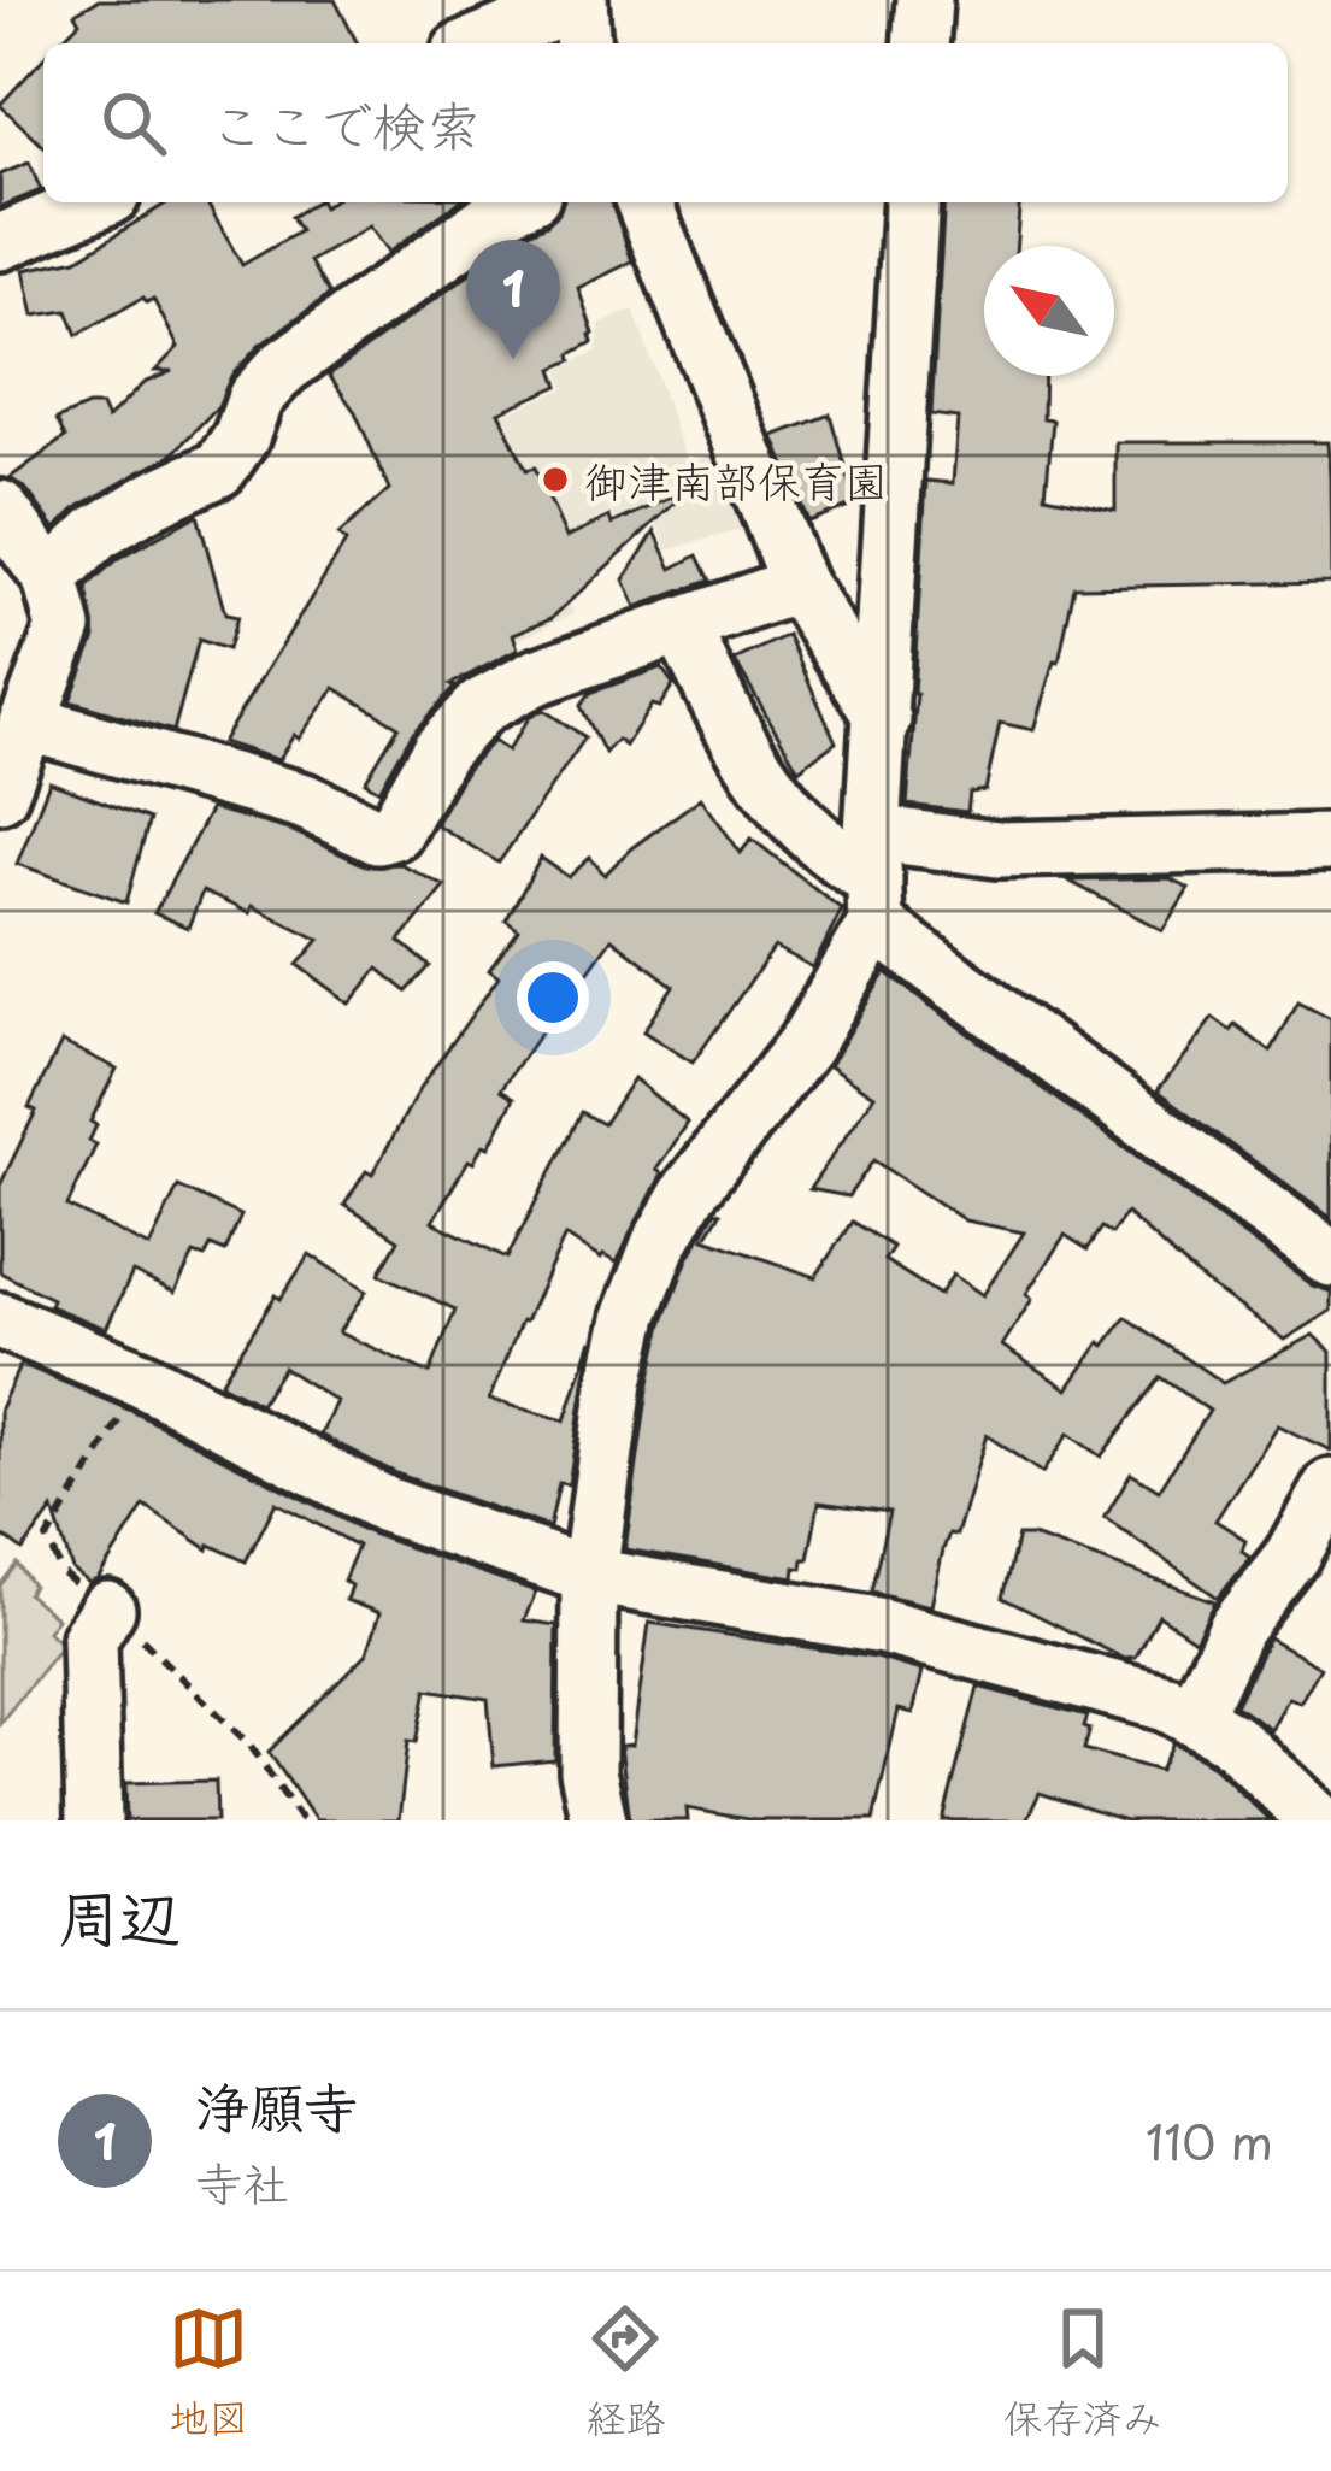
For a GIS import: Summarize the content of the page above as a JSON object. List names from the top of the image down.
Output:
{
  "places": ["御津南部保育園"],
  "north": "top left",
  "page": {
    "search": "ここで検索",
    "pins": "1",
    "heading": "周辺",
    "list": [
      {
        "mark": "1",
        "name": "浄願寺",
        "note": "寺社",
        "value": "110 m"
      }
    ],
    "nav": ["地図", "経路", "保存済み"]
  }
}
